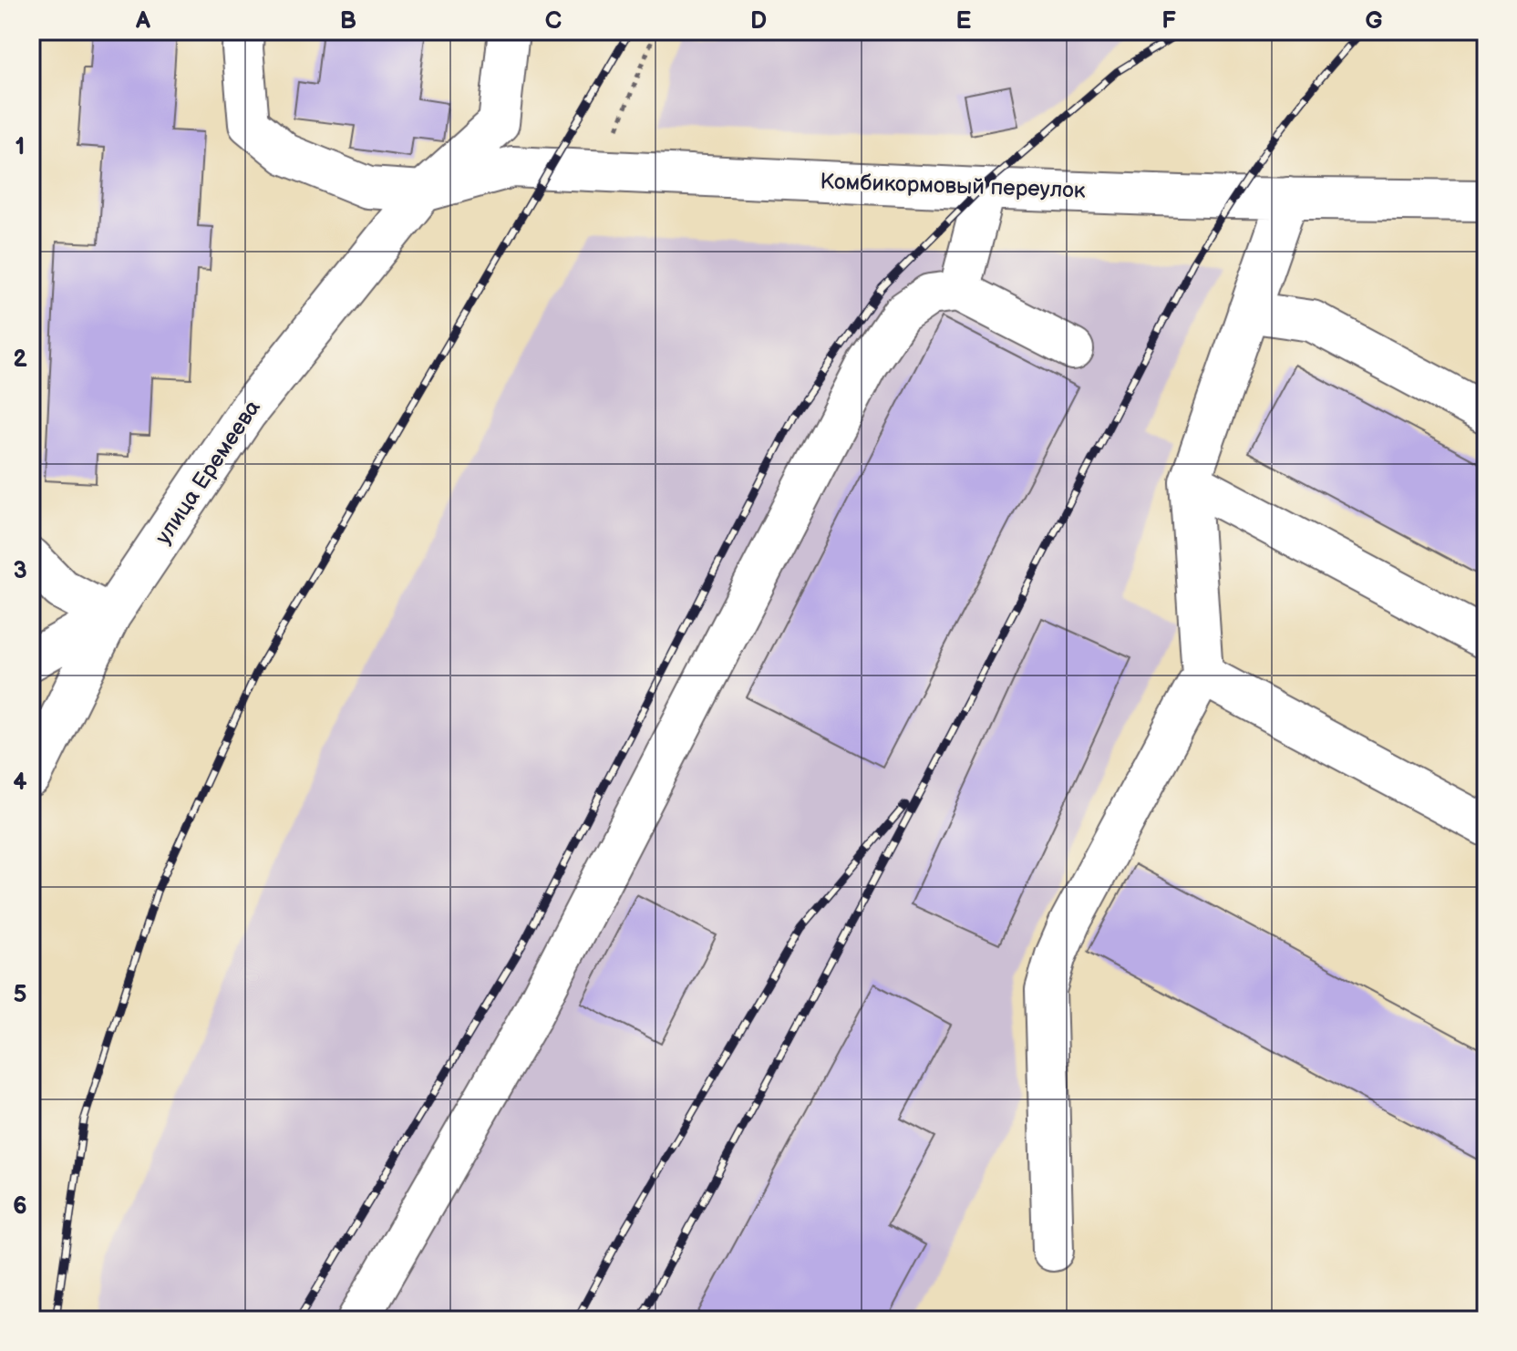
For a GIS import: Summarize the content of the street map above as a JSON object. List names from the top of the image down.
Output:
{
  "streets": {
    "street": ["Комбикормовый переулок", "улица Еремеева"]
  },
  "crossings": [
    ["Комбикормовый переулок", "улица Еремеева"]
  ],
  "grid": {
    "columns": [
      "A",
      "B",
      "C",
      "D",
      "E",
      "F",
      "G"
    ],
    "rows": [
      "1",
      "2",
      "3",
      "4",
      "5",
      "6"
    ]
  }
}
